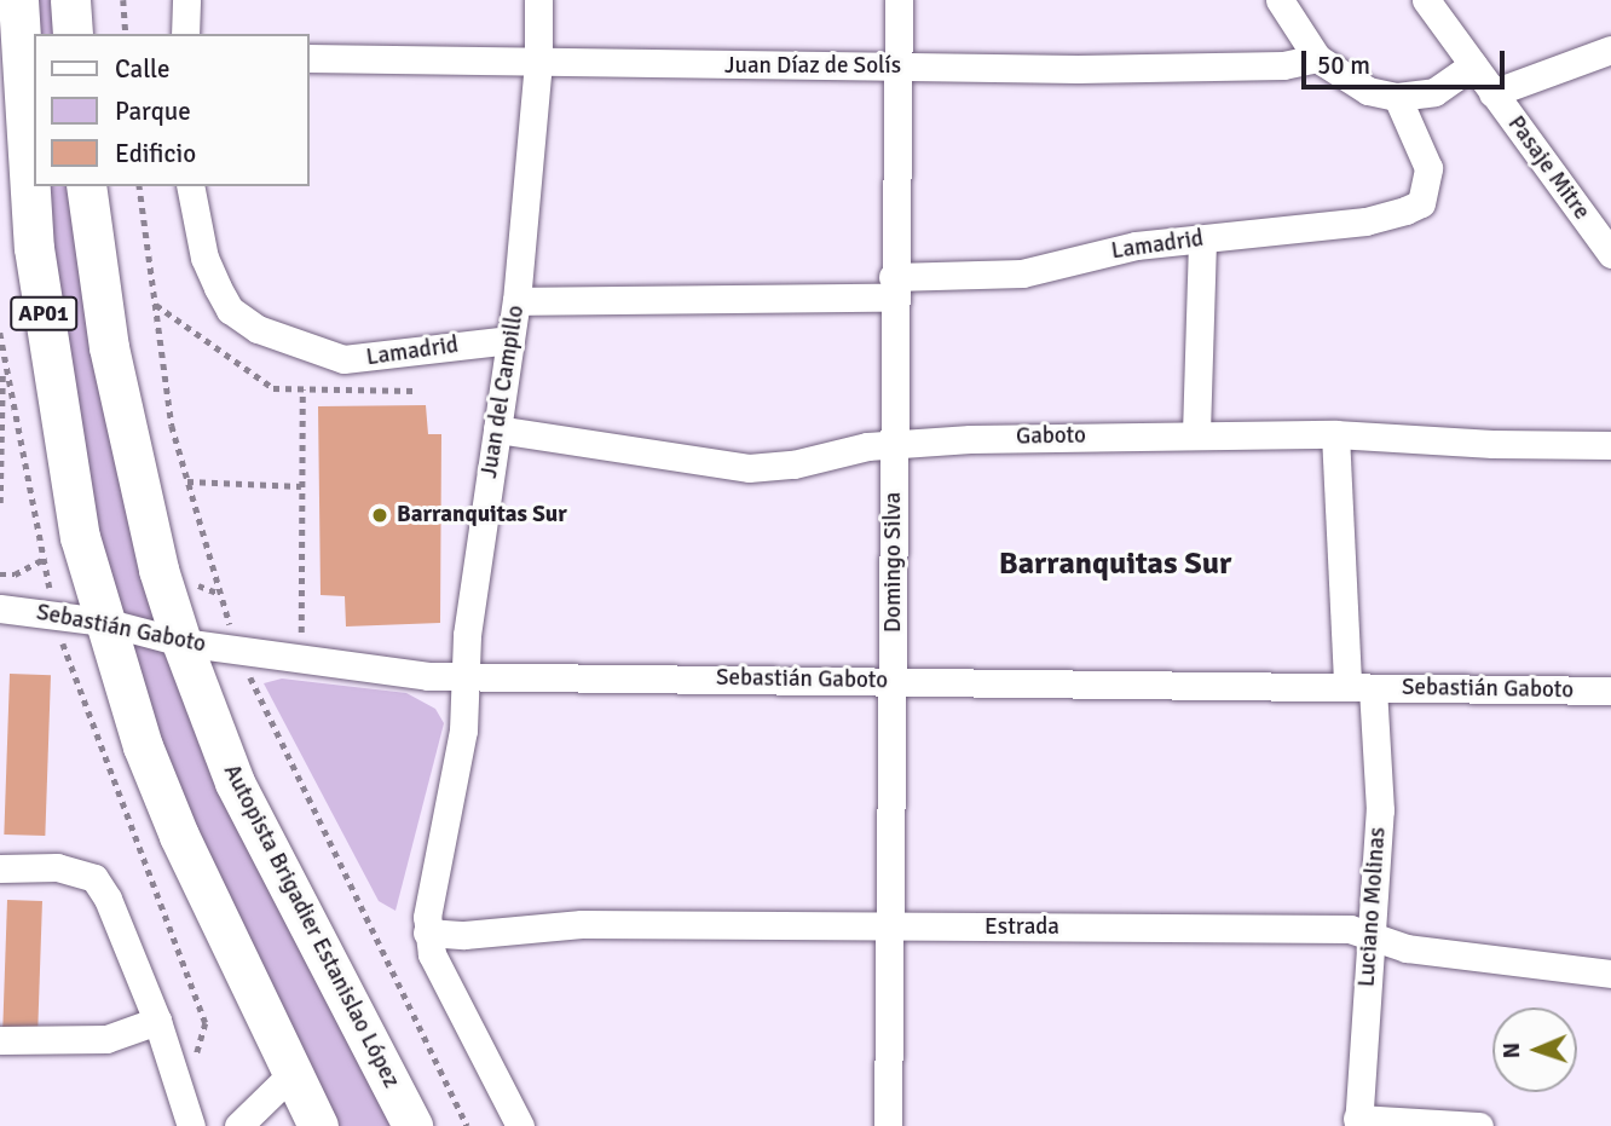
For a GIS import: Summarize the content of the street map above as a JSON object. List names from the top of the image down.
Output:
{
  "streets": {
    "highway": ["AP01", "Autopista Brigadier Estanislao López"],
    "street": [
      "Juan Díaz de Solís",
      "Pasaje Mitre",
      "Lamadrid",
      "Juan del Campillo",
      "Gaboto",
      "Domingo Silva",
      "Sebastián Gaboto",
      "Luciano Molinas",
      "Estrada"
    ]
  },
  "crossings": [
    ["Juan Díaz de Solís", "Juan del Campillo"],
    ["Juan Díaz de Solís", "Domingo Silva"],
    ["Lamadrid", "Juan del Campillo"],
    ["Lamadrid", "Domingo Silva"],
    ["AP01", "Sebastián Gaboto"],
    ["Juan del Campillo", "Gaboto"],
    ["Juan del Campillo", "Sebastián Gaboto"],
    ["Juan del Campillo", "Estrada"],
    ["Gaboto", "Domingo Silva"],
    ["Gaboto", "Luciano Molinas"],
    ["Domingo Silva", "Sebastián Gaboto"],
    ["Domingo Silva", "Estrada"],
    ["Sebastián Gaboto", "Luciano Molinas"],
    ["Sebastián Gaboto", "Autopista Brigadier Estanislao López"],
    ["Luciano Molinas", "Estrada"]
  ],
  "districts": ["Barranquitas Sur"],
  "places": ["Barranquitas Sur"],
  "legend": ["Calle", "Parque", "Edificio"],
  "scale_bar": "50 m",
  "north": "left"
}
